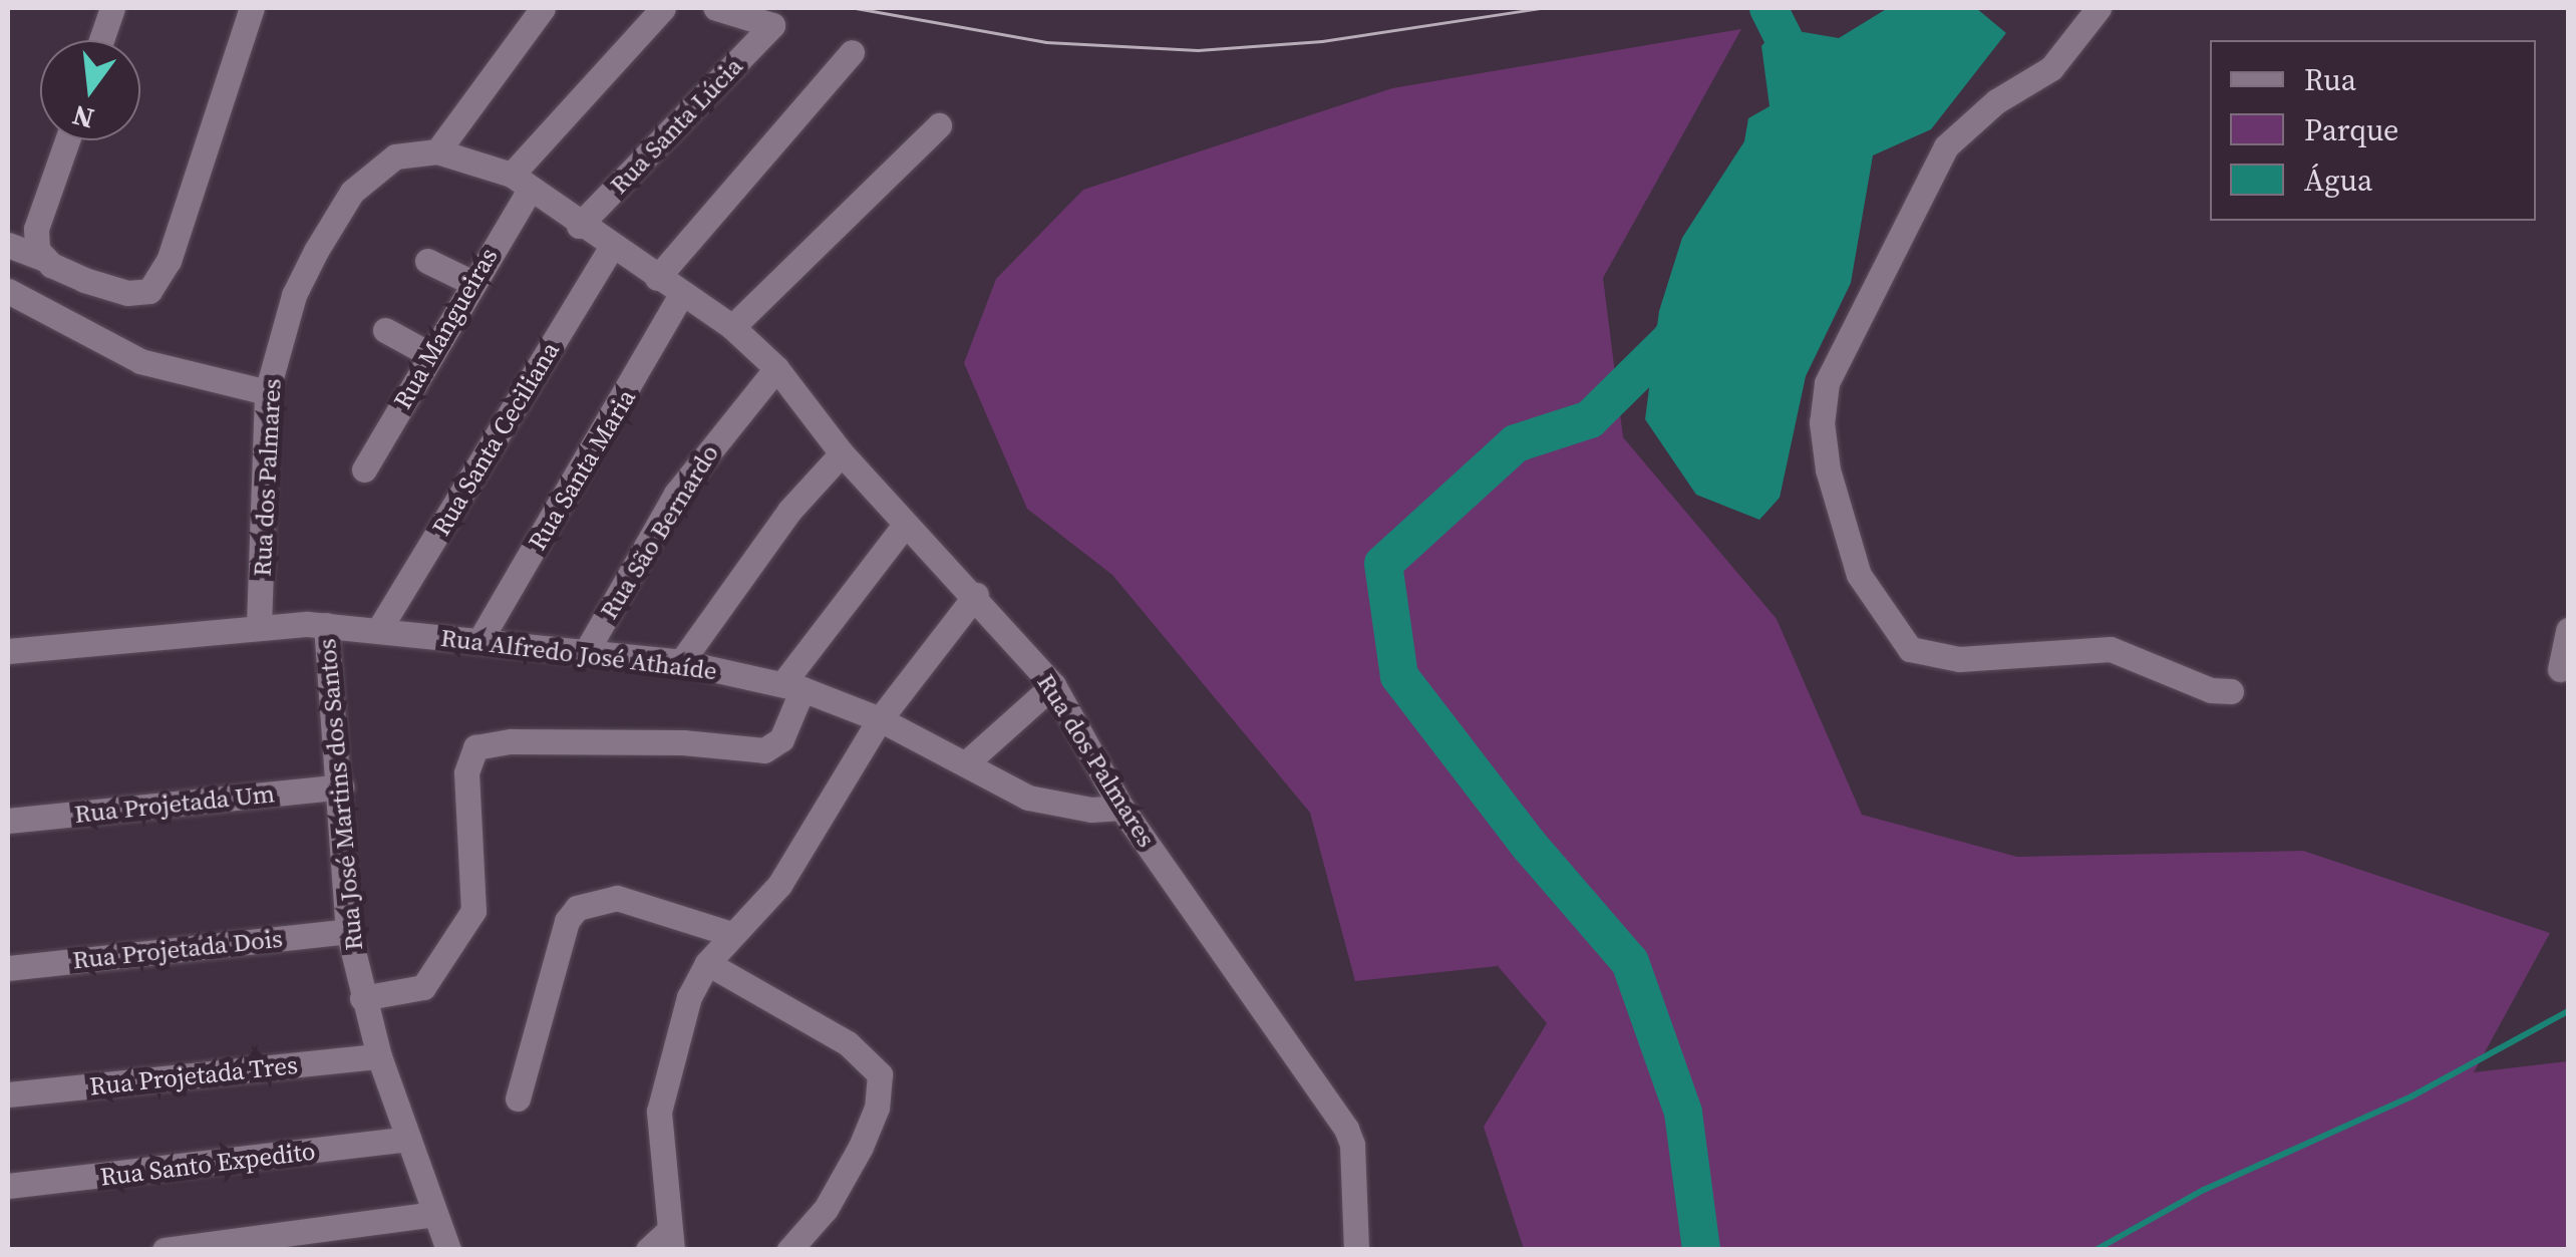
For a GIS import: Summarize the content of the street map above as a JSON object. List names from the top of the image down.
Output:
{
  "streets": {
    "street": [
      "Rua Santa Lúcia",
      "Rua Mangueiras",
      "Rua Santa Ceciliana",
      "Rua Santa Maria",
      "Rua dos Palmares",
      "Rua São Bernardo",
      "Rua Alfredo José Athaíde",
      "Rua José Martins dos Santos",
      "Rua Projetada Um",
      "Rua Projetada Dois",
      "Rua Projetada Tres",
      "Rua Santo Expedito"
    ]
  },
  "crossings": [
    ["Rua Santa Lúcia", "Rua dos Palmares"],
    ["Rua Mangueiras", "Rua dos Palmares"],
    ["Rua Santa Ceciliana", "Rua dos Palmares"],
    ["Rua Santa Ceciliana", "Rua Alfredo José Athaíde"],
    ["Rua Santa Maria", "Rua dos Palmares"],
    ["Rua Santa Maria", "Rua Alfredo José Athaíde"],
    ["Rua dos Palmares", "Rua São Bernardo"],
    ["Rua dos Palmares", "Rua Alfredo José Athaíde"],
    ["Rua São Bernardo", "Rua Alfredo José Athaíde"],
    ["Rua Alfredo José Athaíde", "Rua José Martins dos Santos"],
    ["Rua José Martins dos Santos", "Rua Projetada Um"],
    ["Rua José Martins dos Santos", "Rua Projetada Dois"],
    ["Rua José Martins dos Santos", "Rua Projetada Tres"],
    ["Rua José Martins dos Santos", "Rua Santo Expedito"]
  ],
  "legend": ["Rua", "Parque", "Água"],
  "north": "bottom"
}
